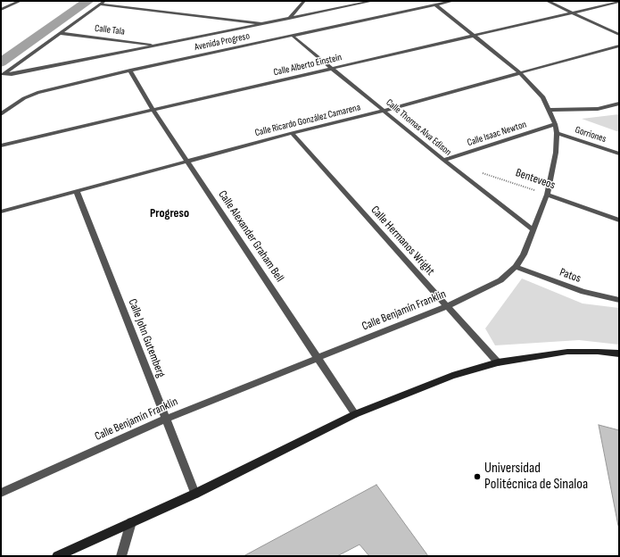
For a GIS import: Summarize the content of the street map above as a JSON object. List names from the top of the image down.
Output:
{
  "streets": {
    "street": [
      "Calle Tala",
      "Avenida Progreso",
      "Calle Alberto Einstein",
      "Calle Ricardo González Camarena",
      "Calle Thomas Alva Edison",
      "Calle Isaac Newton",
      "Gorriones",
      "Benteveos",
      "Calle Alexander Graham Bell",
      "Calle Hermanos Wright",
      "Patos",
      "Calle Benjamín Franklin",
      "Calle John Gutemberg"
    ]
  },
  "crossings": [
    ["Calle Tala", "Avenida Progreso"],
    ["Avenida Progreso", "Calle Thomas Alva Edison"],
    ["Avenida Progreso", "Calle Alexander Graham Bell"],
    ["Avenida Progreso", "Calle Benjamín Franklin"],
    ["Calle Alberto Einstein", "Calle Thomas Alva Edison"],
    ["Calle Alberto Einstein", "Calle Alexander Graham Bell"],
    ["Calle Alberto Einstein", "Calle Benjamín Franklin"],
    ["Calle Ricardo González Camarena", "Calle Thomas Alva Edison"],
    ["Calle Ricardo González Camarena", "Calle Alexander Graham Bell"],
    ["Calle Ricardo González Camarena", "Calle Hermanos Wright"],
    ["Calle Ricardo González Camarena", "Calle Benjamín Franklin"],
    ["Calle Ricardo González Camarena", "Calle John Gutemberg"],
    ["Calle Thomas Alva Edison", "Calle Isaac Newton"],
    ["Calle Thomas Alva Edison", "Calle Benjamín Franklin"],
    ["Calle Isaac Newton", "Calle Benjamín Franklin"],
    ["Gorriones", "Calle Benjamín Franklin"],
    ["Benteveos", "Calle Benjamín Franklin"],
    ["Calle Alexander Graham Bell", "Calle Benjamín Franklin"],
    ["Calle Hermanos Wright", "Calle Benjamín Franklin"],
    ["Patos", "Calle Benjamín Franklin"],
    ["Calle Benjamín Franklin", "Calle John Gutemberg"]
  ],
  "districts": ["Progreso"],
  "places": ["Universidad Politécnica de Sinaloa"]
}
